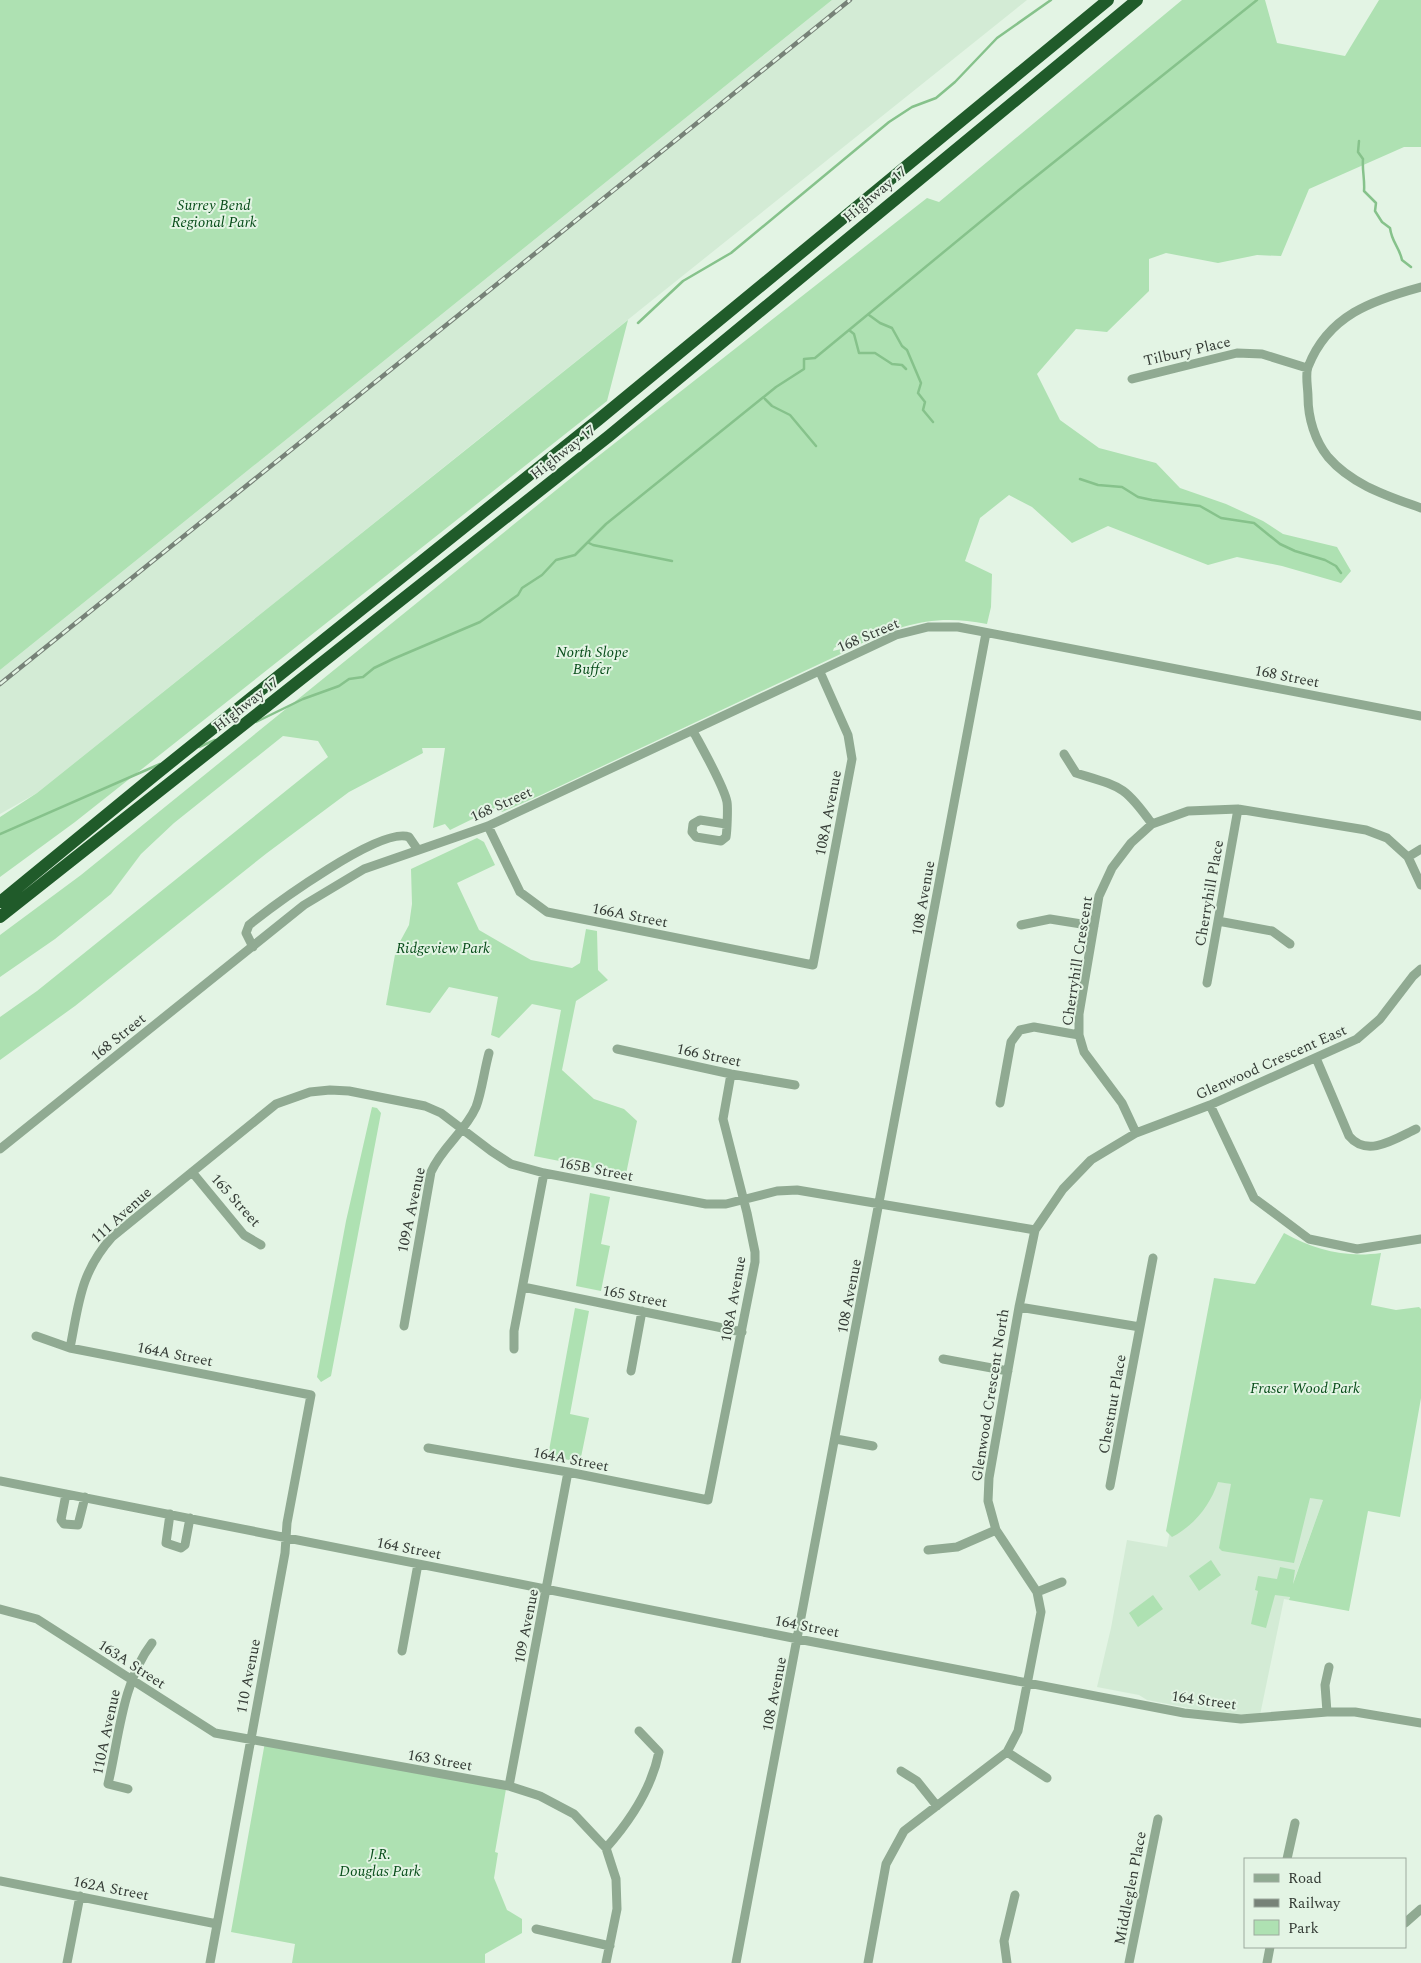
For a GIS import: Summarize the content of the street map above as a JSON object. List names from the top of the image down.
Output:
{
  "streets": {
    "highway": ["Highway 17"],
    "street": [
      "Tilbury Place",
      "168 Street",
      "108A Avenue",
      "Cherryhill Place",
      "108 Avenue",
      "166A Street",
      "Cherryhill Crescent",
      "166 Street",
      "Glenwood Crescent East",
      "165B Street",
      "165 Street",
      "109A Avenue",
      "111 Avenue",
      "164A Street",
      "Glenwood Crescent North",
      "Chestnut Place",
      "164 Street",
      "109 Avenue",
      "163A Street",
      "110 Avenue",
      "110A Avenue",
      "163 Street",
      "162A Street",
      "Middleglen Place"
    ]
  },
  "crossings": [
    ["168 Street", "108A Avenue"],
    ["168 Street", "108 Avenue"],
    ["168 Street", "166A Street"],
    ["108A Avenue", "166A Street"],
    ["108A Avenue", "166 Street"],
    ["108A Avenue", "165B Street"],
    ["108A Avenue", "165 Street"],
    ["108A Avenue", "164A Street"],
    ["Cherryhill Place", "Cherryhill Crescent"],
    ["108 Avenue", "165B Street"],
    ["108 Avenue", "164 Street"],
    ["Cherryhill Crescent", "Glenwood Crescent East"],
    ["Cherryhill Crescent", "Glenwood Crescent North"],
    ["Glenwood Crescent East", "Glenwood Crescent North"],
    ["165B Street", "165 Street"],
    ["165B Street", "109A Avenue"],
    ["165B Street", "111 Avenue"],
    ["165B Street", "Glenwood Crescent North"],
    ["165 Street", "111 Avenue"],
    ["111 Avenue", "164A Street"],
    ["164A Street", "109 Avenue"],
    ["164A Street", "110 Avenue"],
    ["Glenwood Crescent North", "164 Street"],
    ["164 Street", "109 Avenue"],
    ["164 Street", "110 Avenue"],
    ["109 Avenue", "163 Street"],
    ["163A Street", "110 Avenue"],
    ["163A Street", "110A Avenue"],
    ["163A Street", "163 Street"],
    ["110 Avenue", "163 Street"],
    ["110 Avenue", "162A Street"]
  ],
  "parks": [
    "Surrey Bend Regional Park",
    "North Slope Buffer",
    "Ridgeview Park",
    "Fraser Wood Park",
    "J.R. Douglas Park"
  ],
  "legend": ["Road", "Railway", "Park"]
}
